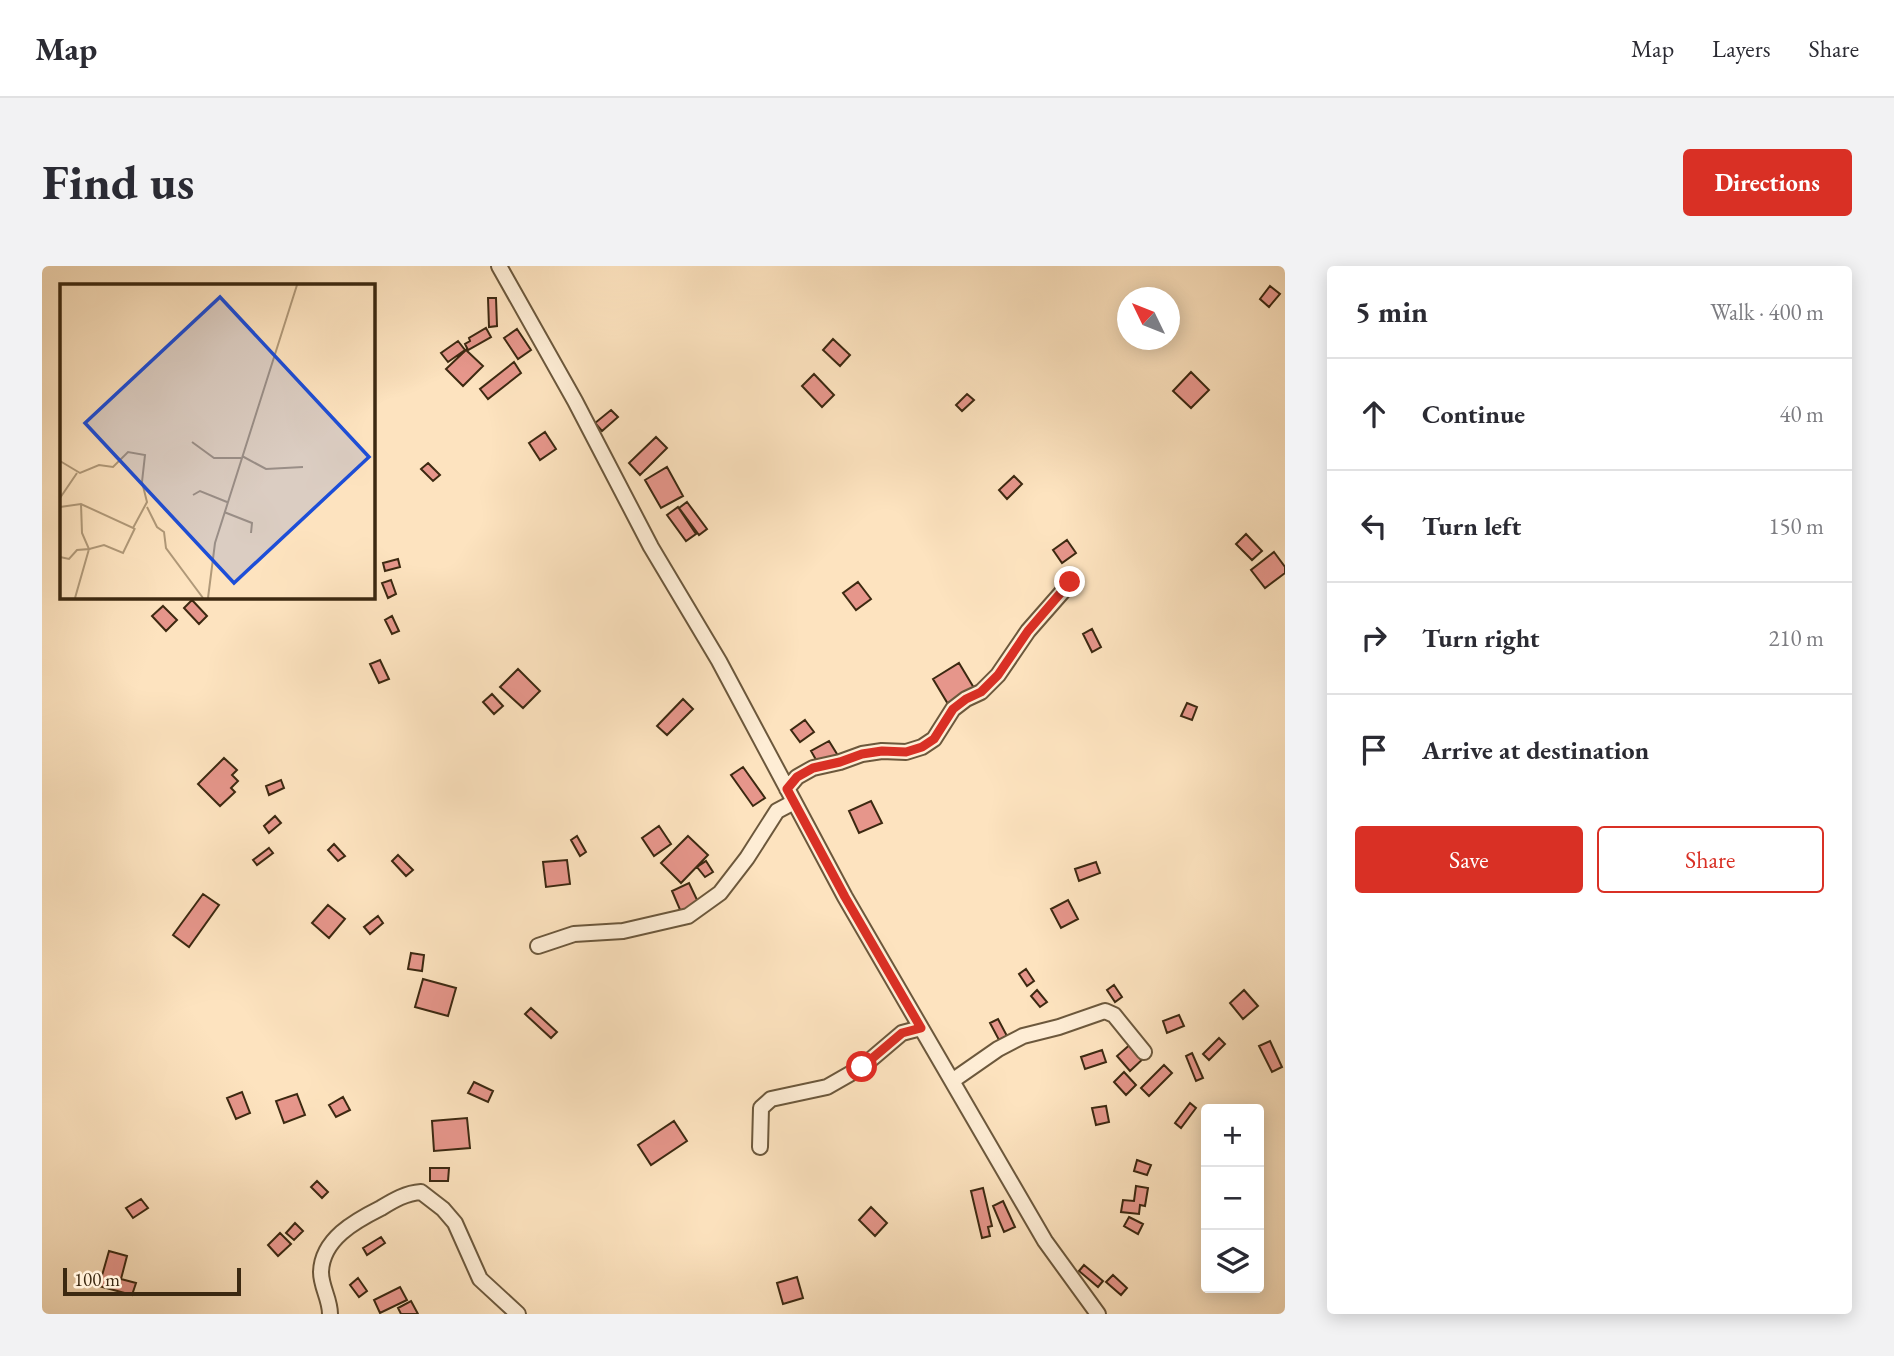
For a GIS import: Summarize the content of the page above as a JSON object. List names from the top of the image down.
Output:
{
  "scale_bar": "100 m",
  "north": "top left",
  "page": {
    "header": "Map",
    "nav": ["Map", "Layers", "Share"],
    "buttons": [
      "Directions",
      ["Save", "Share"]
    ],
    "title": "Find us",
    "heading": ["5 min", "Walk · 400 m"],
    "list": [
      ["Continue", "40 m"],
      ["Turn left", "150 m"],
      ["Turn right", "210 m"],
      "Arrive at destination"
    ],
    "map_buttons": ["+", "−"],
    "scale": "100 m"
  }
}
